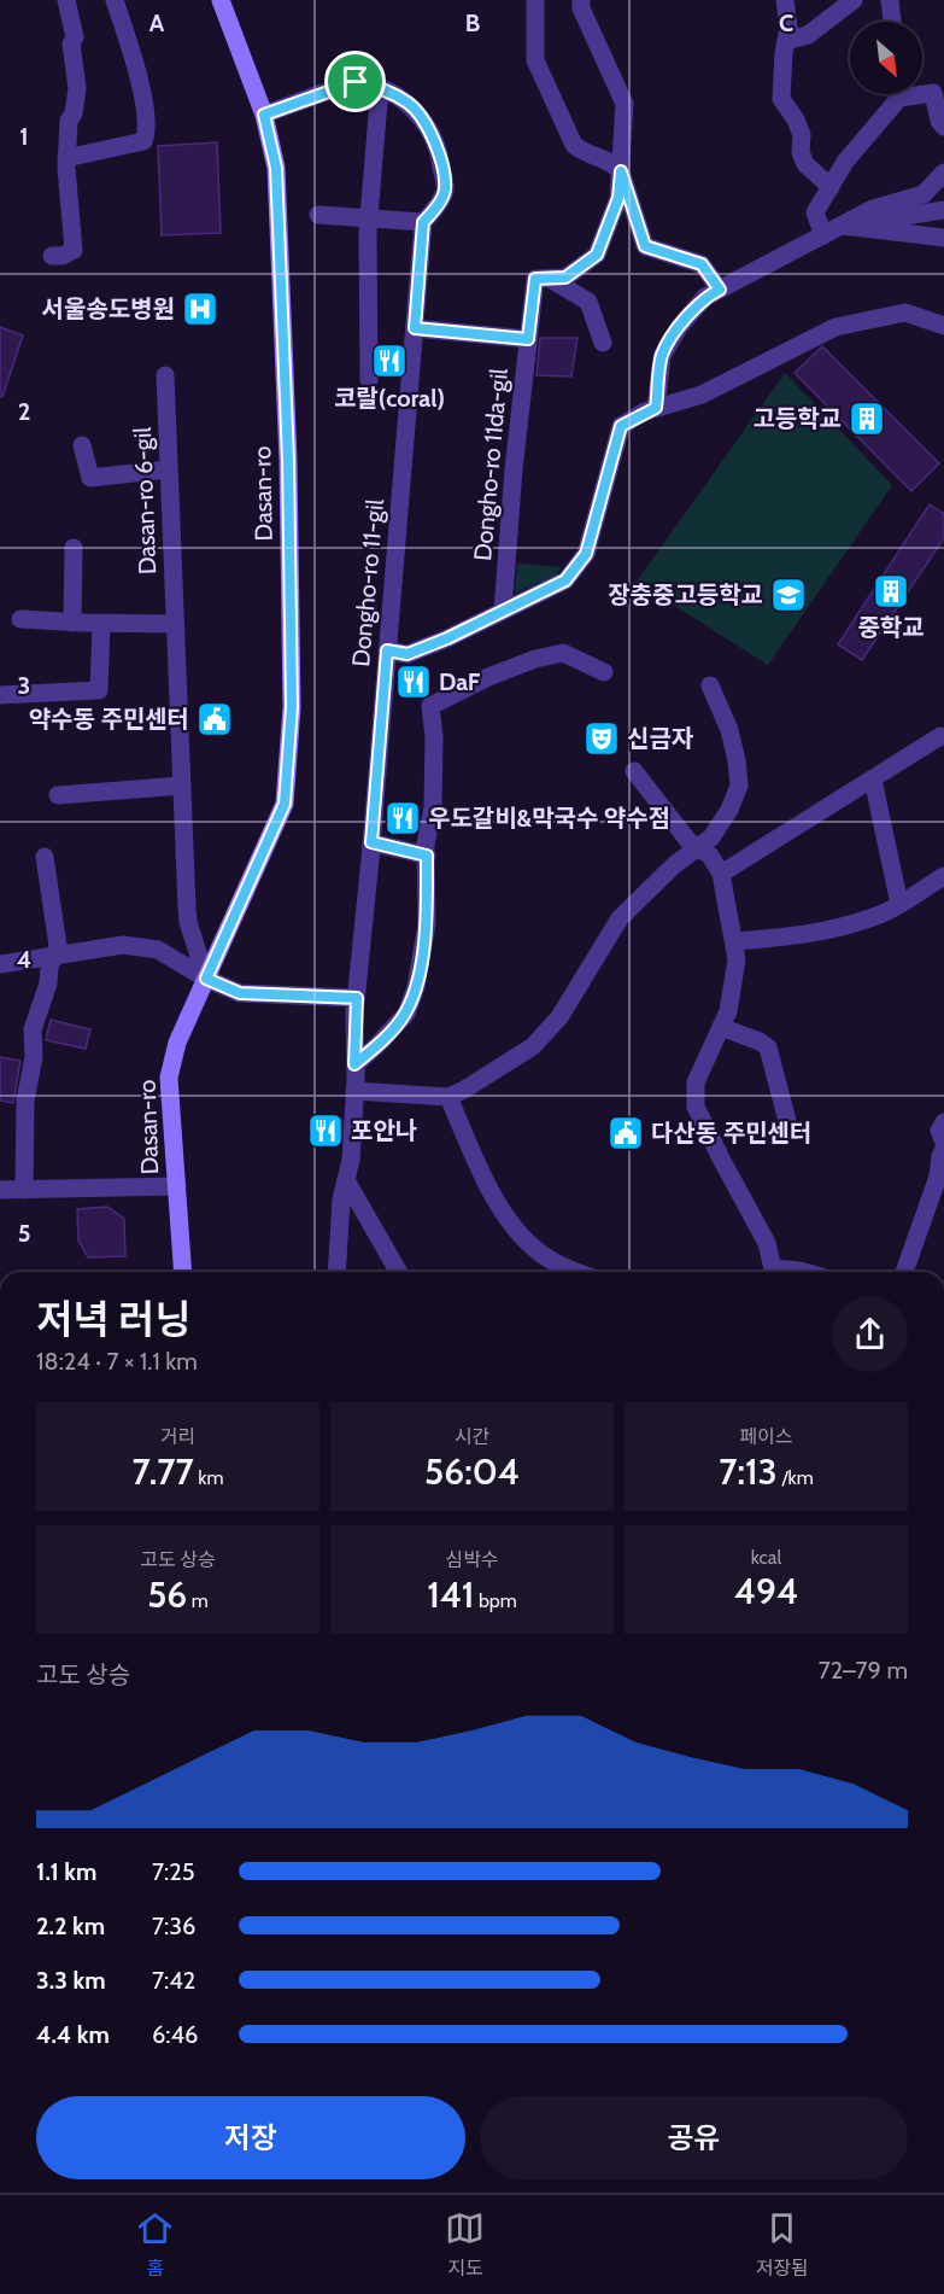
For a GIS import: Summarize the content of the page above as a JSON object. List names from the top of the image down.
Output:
{
  "streets": {
    "main road": ["Dasan-ro"],
    "street": ["Dongho-ro 11da-gil", "Dasan-ro 6-gil", "Dongho-ro 11-gil"]
  },
  "crossings": [
    ["Dasan-ro", "Dasan-ro 6-gil"]
  ],
  "places": {
    "hospital": ["서울송도병원"],
    "restaurant": [
      "코랄(coral)",
      "DaF",
      "우도갈비&막국수 약수점",
      "포안나"
    ],
    "building": ["고등학교", "중학교"],
    "school or university": ["장충중고등학교"],
    "public building": ["약수동 주민센터", "다산동 주민센터"],
    "theatre": ["신금자"]
  },
  "north": "bottom right",
  "page": {
    "heading": ["저녁 러닝", "18:24 · 7 × 1.1 km"],
    "stats": [
      ["거리", "7.77 km"],
      ["시간", "56:04"],
      ["페이스", "7:13 /km"],
      ["고도 상승", "56 m"],
      ["심박수", "141 bpm"],
      ["kcal", "494"]
    ],
    "chart": ["고도 상승", "72–79 m"],
    "list": [
      {
        "name": "1.1 km",
        "note": "7:25"
      },
      {
        "name": "2.2 km",
        "note": "7:36"
      },
      {
        "name": "3.3 km",
        "note": "7:42"
      },
      {
        "name": "4.4 km",
        "note": "6:46"
      }
    ],
    "buttons": ["저장", "공유"],
    "tabs": ["홈", "지도", "저장됨"]
  },
  "grid": {
    "columns": ["A", "B", "C"],
    "rows": [
      "1",
      "2",
      "3",
      "4",
      "5"
    ]
  }
}
